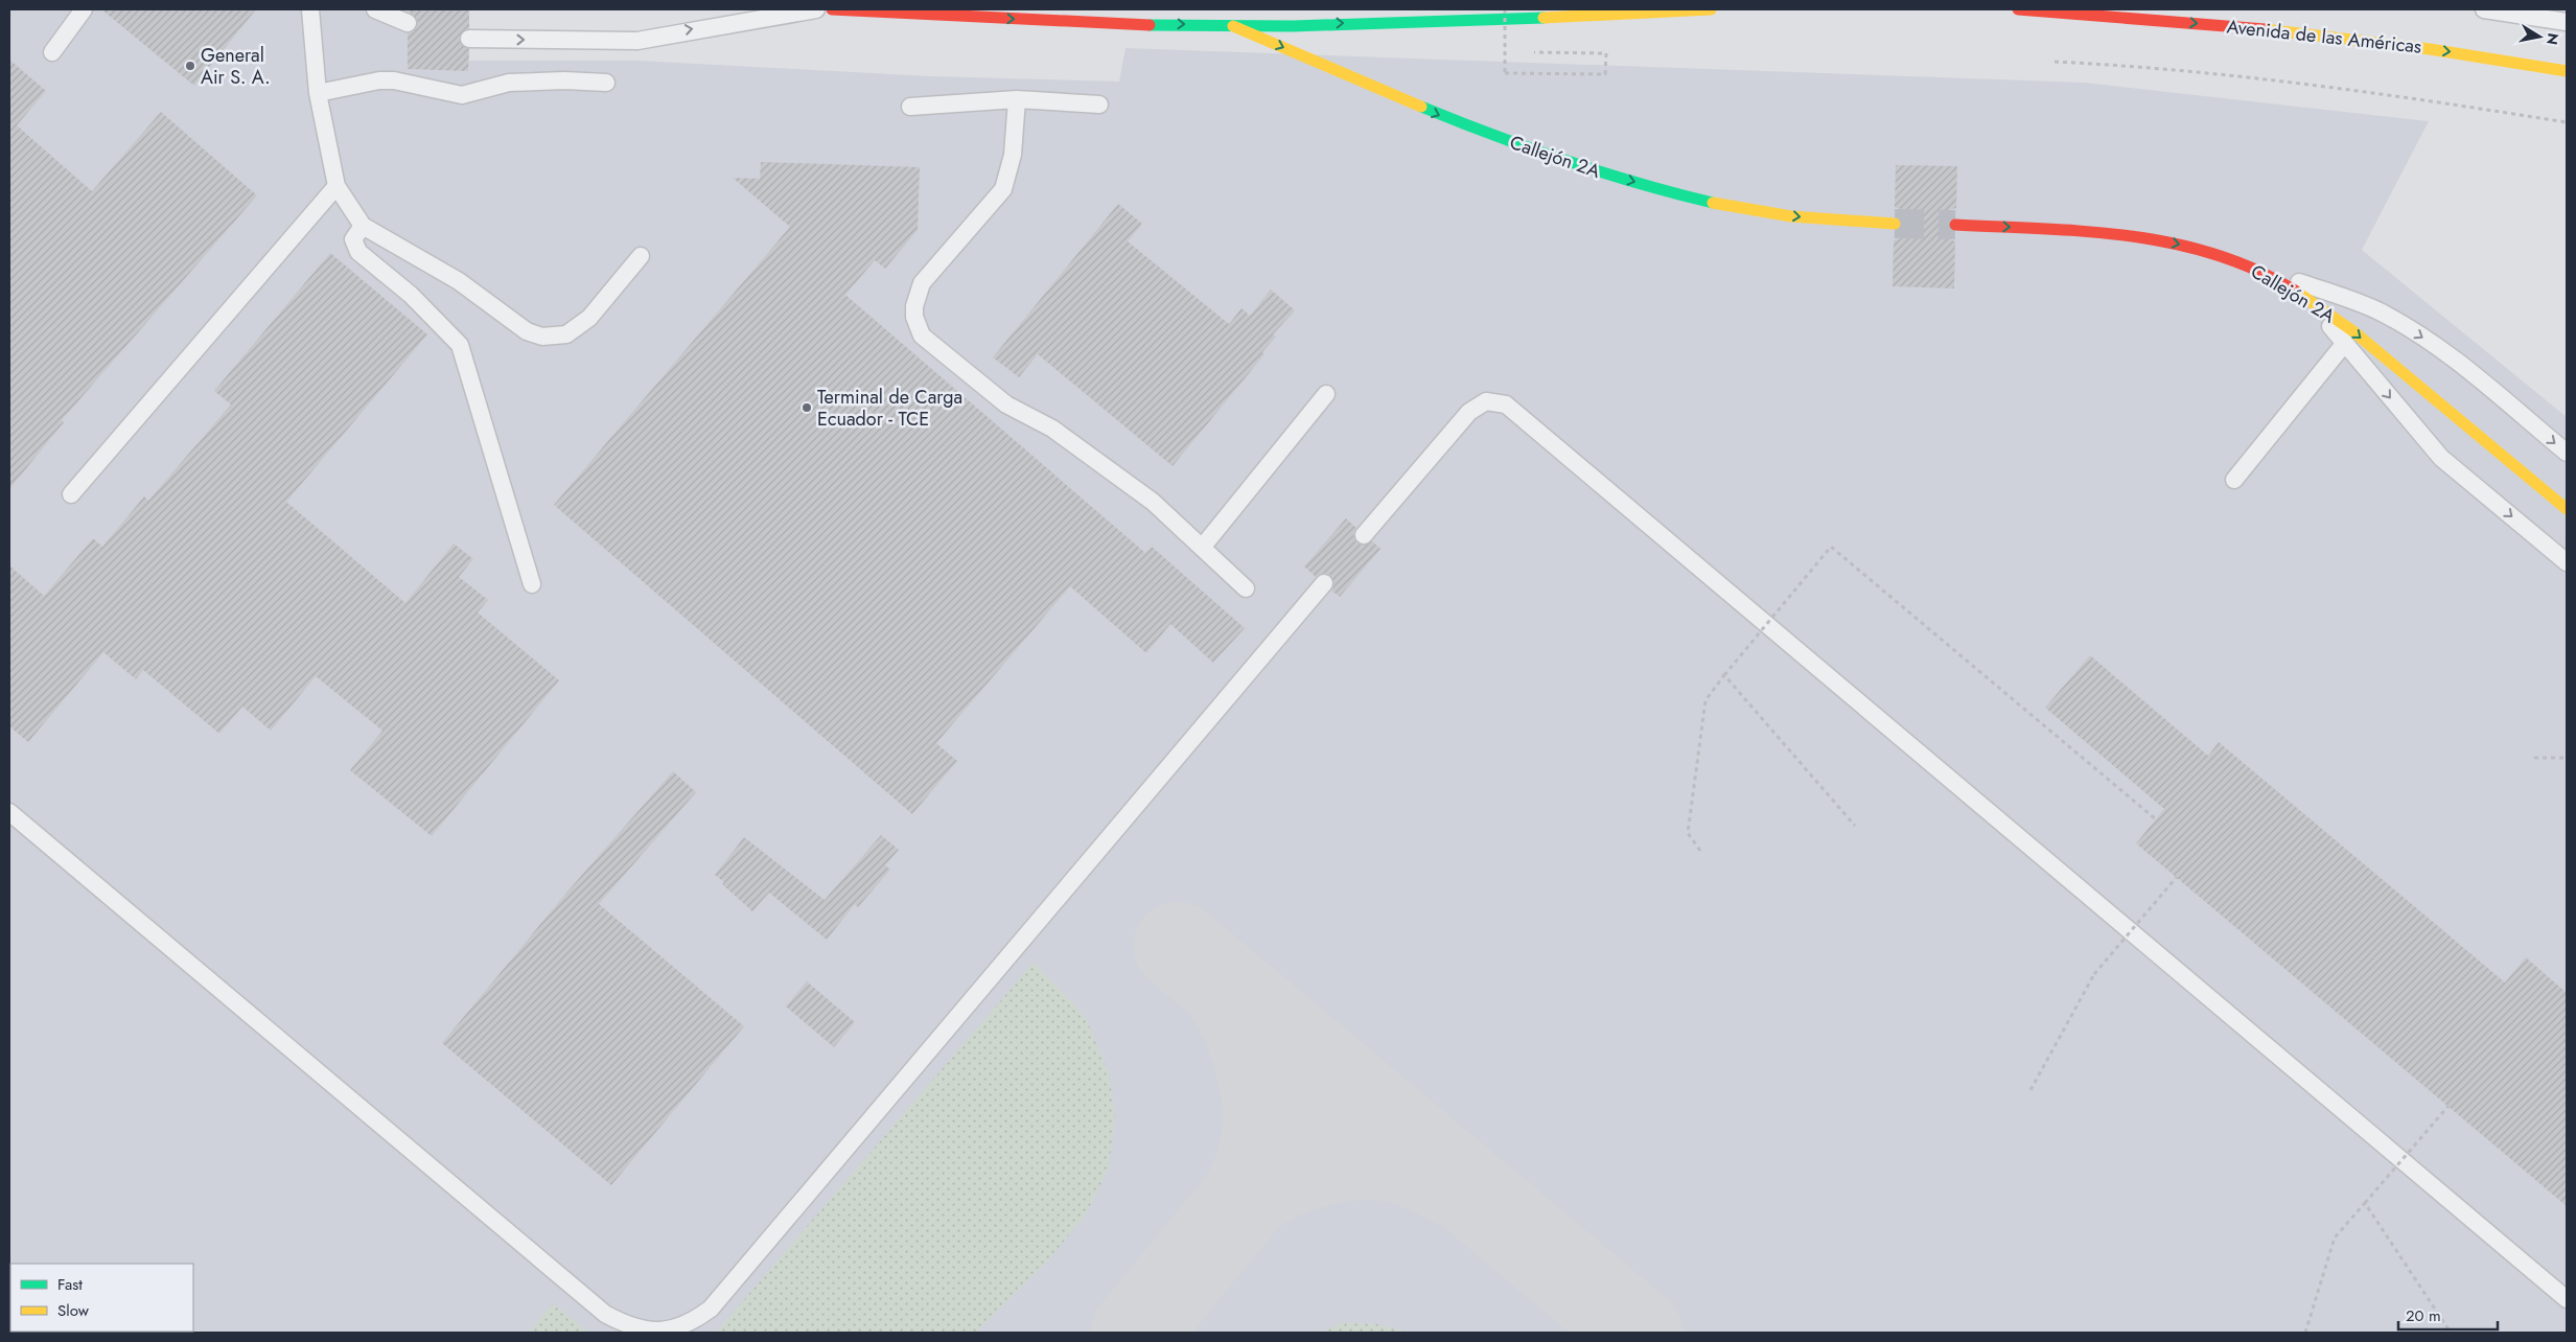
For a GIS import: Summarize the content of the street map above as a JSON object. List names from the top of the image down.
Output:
{
  "streets": {
    "main road": ["Avenida de las Américas", "Callejón 2A"]
  },
  "one_way": ["Avenida de las Américas", "Callejón 2A"],
  "places": ["General Air S. A.", "Terminal de Carga Ecuador - TCE"],
  "legend": ["Fast", "Slow"],
  "scale_bar": "20 m",
  "north": "right"
}
